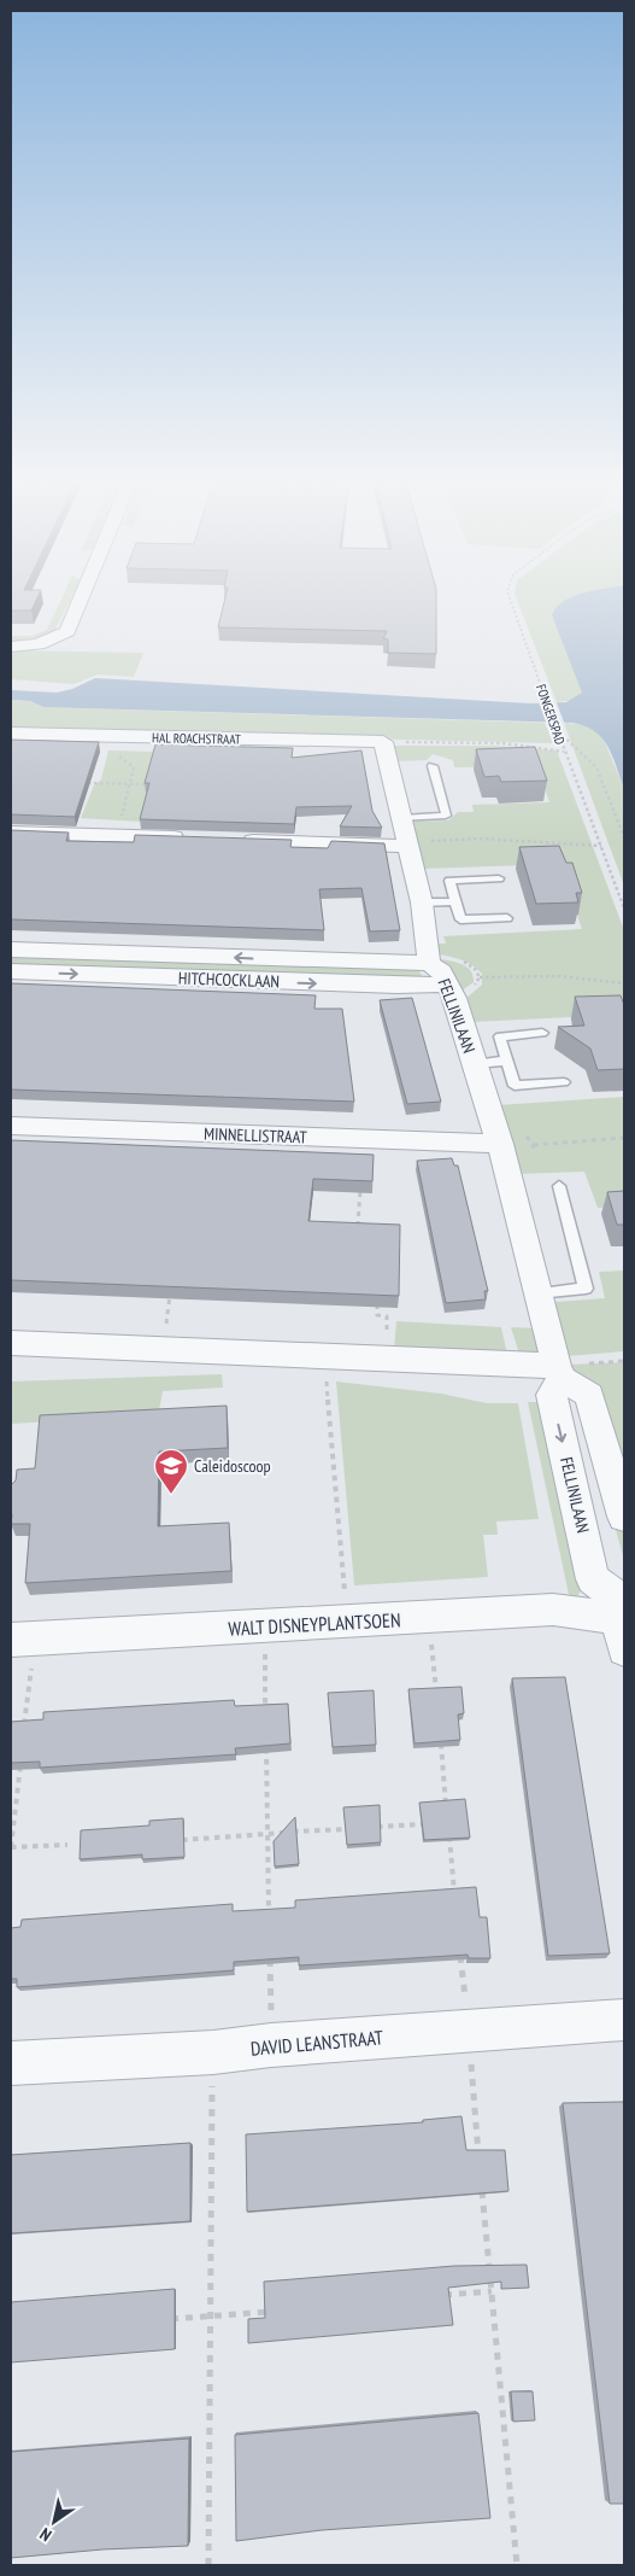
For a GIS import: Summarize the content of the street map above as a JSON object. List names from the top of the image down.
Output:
{
  "streets": {
    "street": [
      "HAL ROACHSTRAAT",
      "HITCHCOCKLAAN",
      "FELLINILAAN",
      "MINNELLISTRAAT",
      "WALT DISNEYPLANTSOEN",
      "DAVID LEANSTRAAT"
    ],
    "path": ["FONGERSPAD"]
  },
  "crossings": [
    ["HAL ROACHSTRAAT", "FELLINILAAN"],
    ["HITCHCOCKLAAN", "FELLINILAAN"],
    ["FELLINILAAN", "MINNELLISTRAAT"],
    ["FELLINILAAN", "WALT DISNEYPLANTSOEN"]
  ],
  "places": {
    "school or university": ["Caleidoscoop"]
  },
  "north": "bottom left"
}
